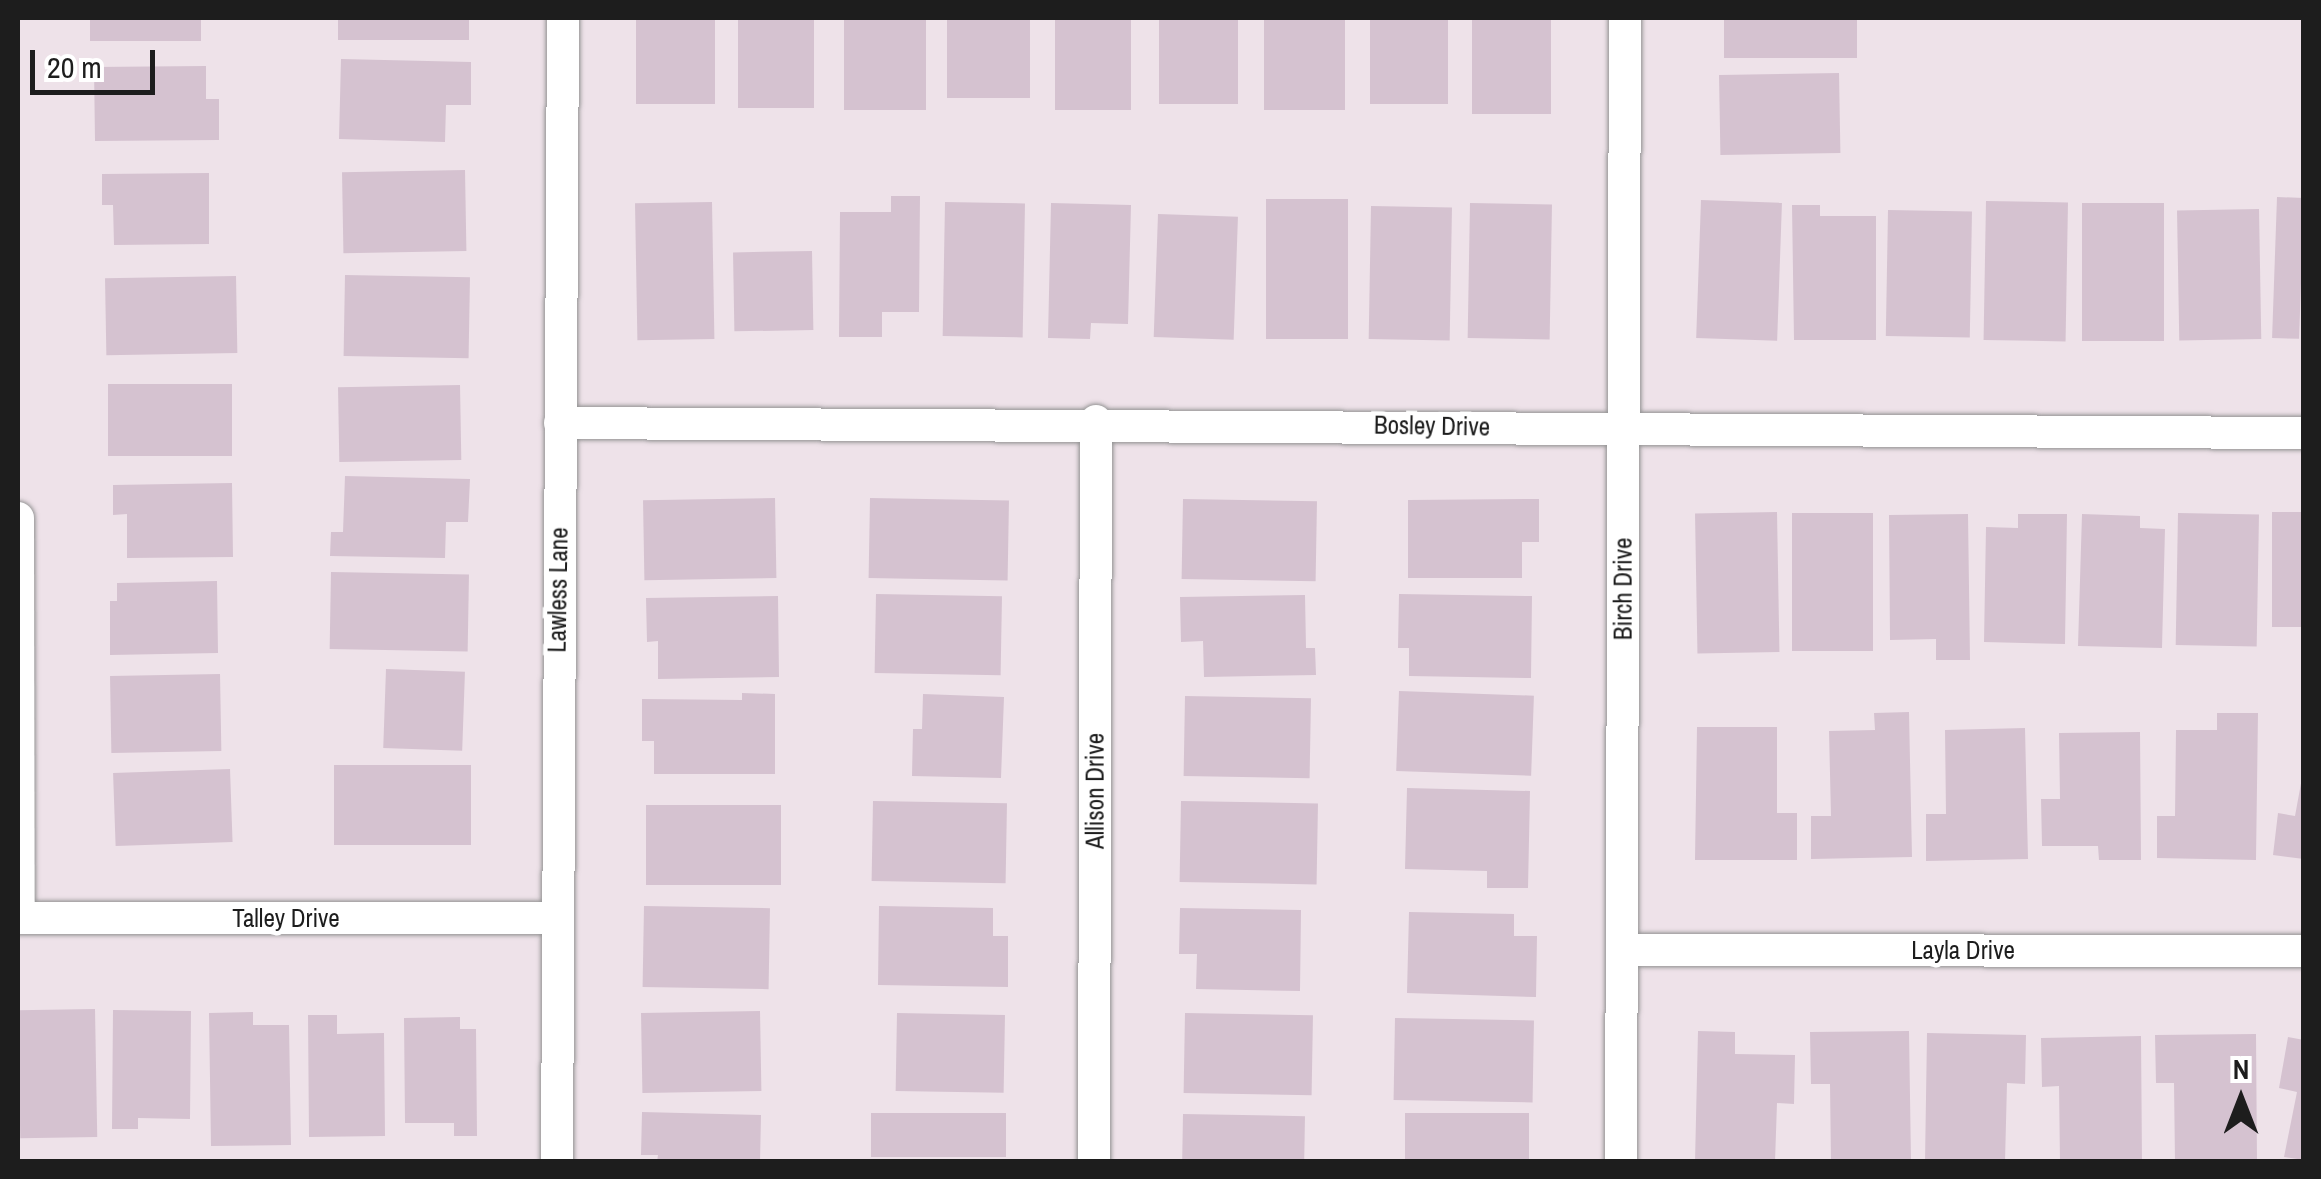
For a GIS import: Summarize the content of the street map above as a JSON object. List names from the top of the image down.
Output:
{
  "streets": {
    "street": [
      "Bosley Drive",
      "Birch Drive",
      "Lawless Lane",
      "Allison Drive",
      "Talley Drive",
      "Layla Drive"
    ]
  },
  "crossings": [
    ["Bosley Drive", "Birch Drive"],
    ["Bosley Drive", "Lawless Lane"],
    ["Bosley Drive", "Allison Drive"],
    ["Birch Drive", "Layla Drive"],
    ["Lawless Lane", "Talley Drive"]
  ],
  "scale_bar": "20 m",
  "north": "top"
}
